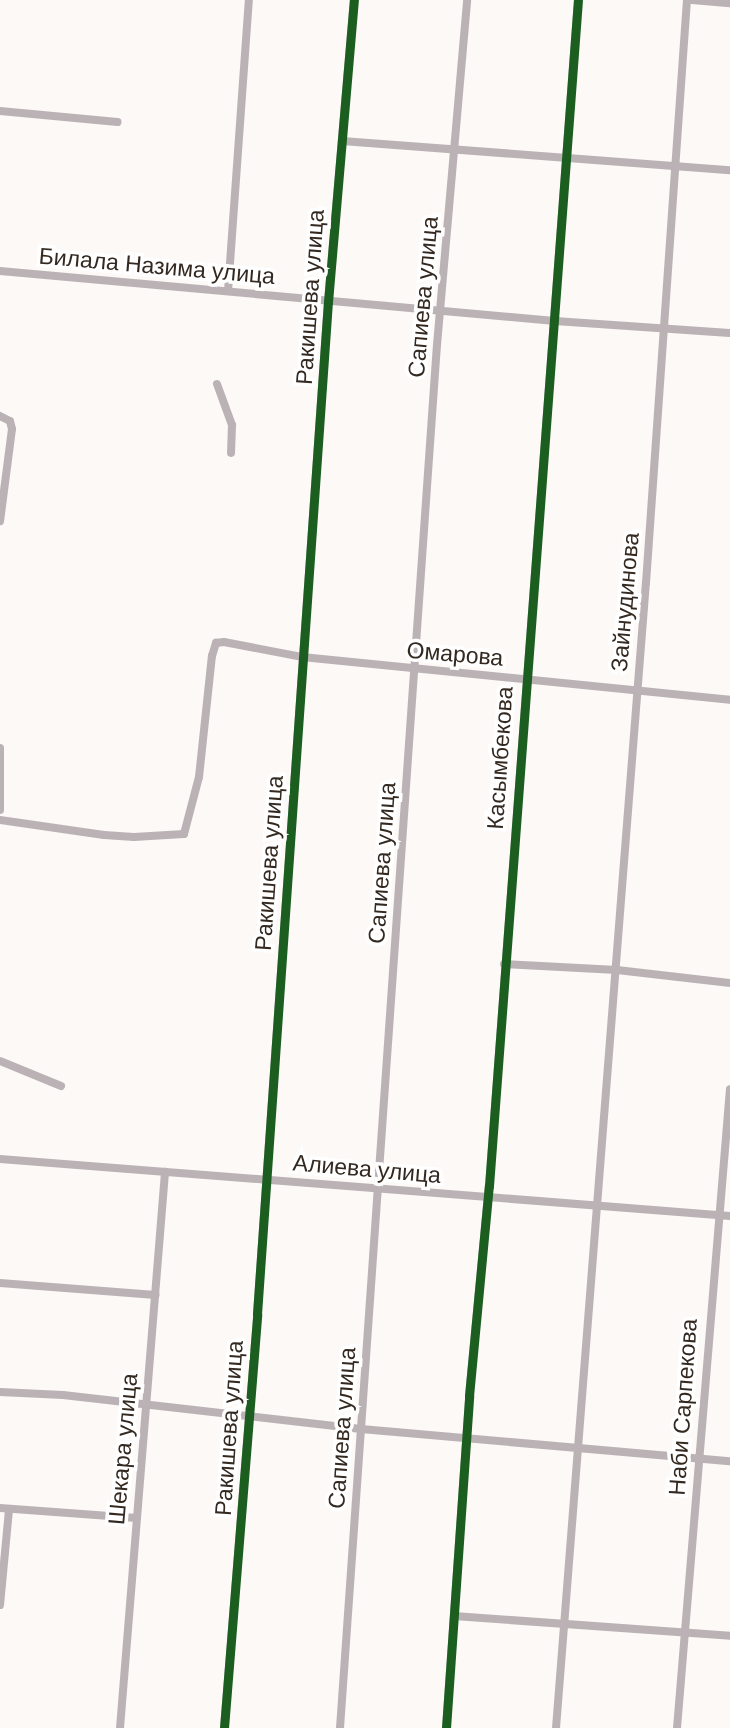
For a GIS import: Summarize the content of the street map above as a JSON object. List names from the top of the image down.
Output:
{
  "streets": {
    "street": [
      "Билала Назима улица",
      "Ракишева улица",
      "Сапиева улица",
      "Зайнудинова",
      "Омарова",
      "Касымбекова",
      "Алиева улица",
      "Наби Сарпекова",
      "Шекара улица"
    ]
  },
  "crossings": [
    ["Билала Назима улица", "Ракишева улица"],
    ["Билала Назима улица", "Сапиева улица"],
    ["Билала Назима улица", "Зайнудинова"],
    ["Билала Назима улица", "Касымбекова"],
    ["Ракишева улица", "Омарова"],
    ["Ракишева улица", "Алиева улица"],
    ["Сапиева улица", "Омарова"],
    ["Сапиева улица", "Алиева улица"],
    ["Зайнудинова", "Омарова"],
    ["Зайнудинова", "Алиева улица"],
    ["Омарова", "Касымбекова"],
    ["Касымбекова", "Алиева улица"],
    ["Алиева улица", "Наби Сарпекова"],
    ["Алиева улица", "Шекара улица"]
  ]
}
